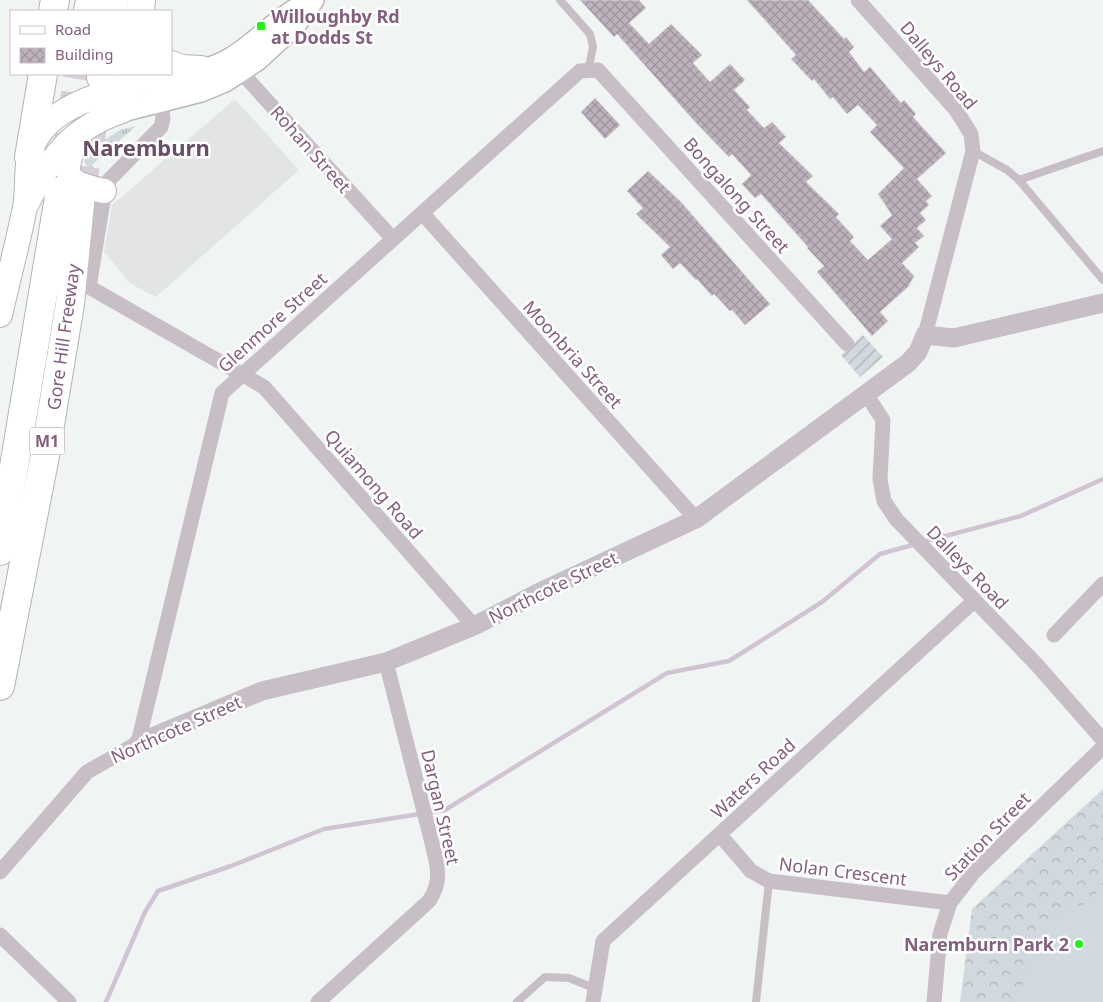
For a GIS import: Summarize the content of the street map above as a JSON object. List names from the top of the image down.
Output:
{
  "streets": {
    "highway": ["Gore Hill Freeway", "M1"],
    "street": [
      "Dalleys Road",
      "Rohan Street",
      "Bongalong Street",
      "Glenmore Street",
      "Moonbria Street",
      "Quiamong Road",
      "Northcote Street",
      "Waters Road",
      "Dargan Street",
      "Station Street",
      "Nolan Crescent"
    ]
  },
  "crossings": [
    ["Dalleys Road", "Northcote Street"],
    ["Dalleys Road", "Waters Road"],
    ["Rohan Street", "Glenmore Street"],
    ["Bongalong Street", "Glenmore Street"],
    ["Glenmore Street", "Moonbria Street"],
    ["Glenmore Street", "Quiamong Road"],
    ["Glenmore Street", "Northcote Street"],
    ["Gore Hill Freeway", "Quiamong Road"],
    ["Moonbria Street", "Northcote Street"],
    ["Quiamong Road", "Northcote Street"],
    ["Northcote Street", "Dargan Street"],
    ["Waters Road", "Nolan Crescent"],
    ["Station Street", "Nolan Crescent"]
  ],
  "districts": ["Naremburn"],
  "places": {
    "transit": ["Willoughby Rd at Dodds St"],
    "other": ["Naremburn Park 2"]
  },
  "legend": ["Road", "Building"]
}
